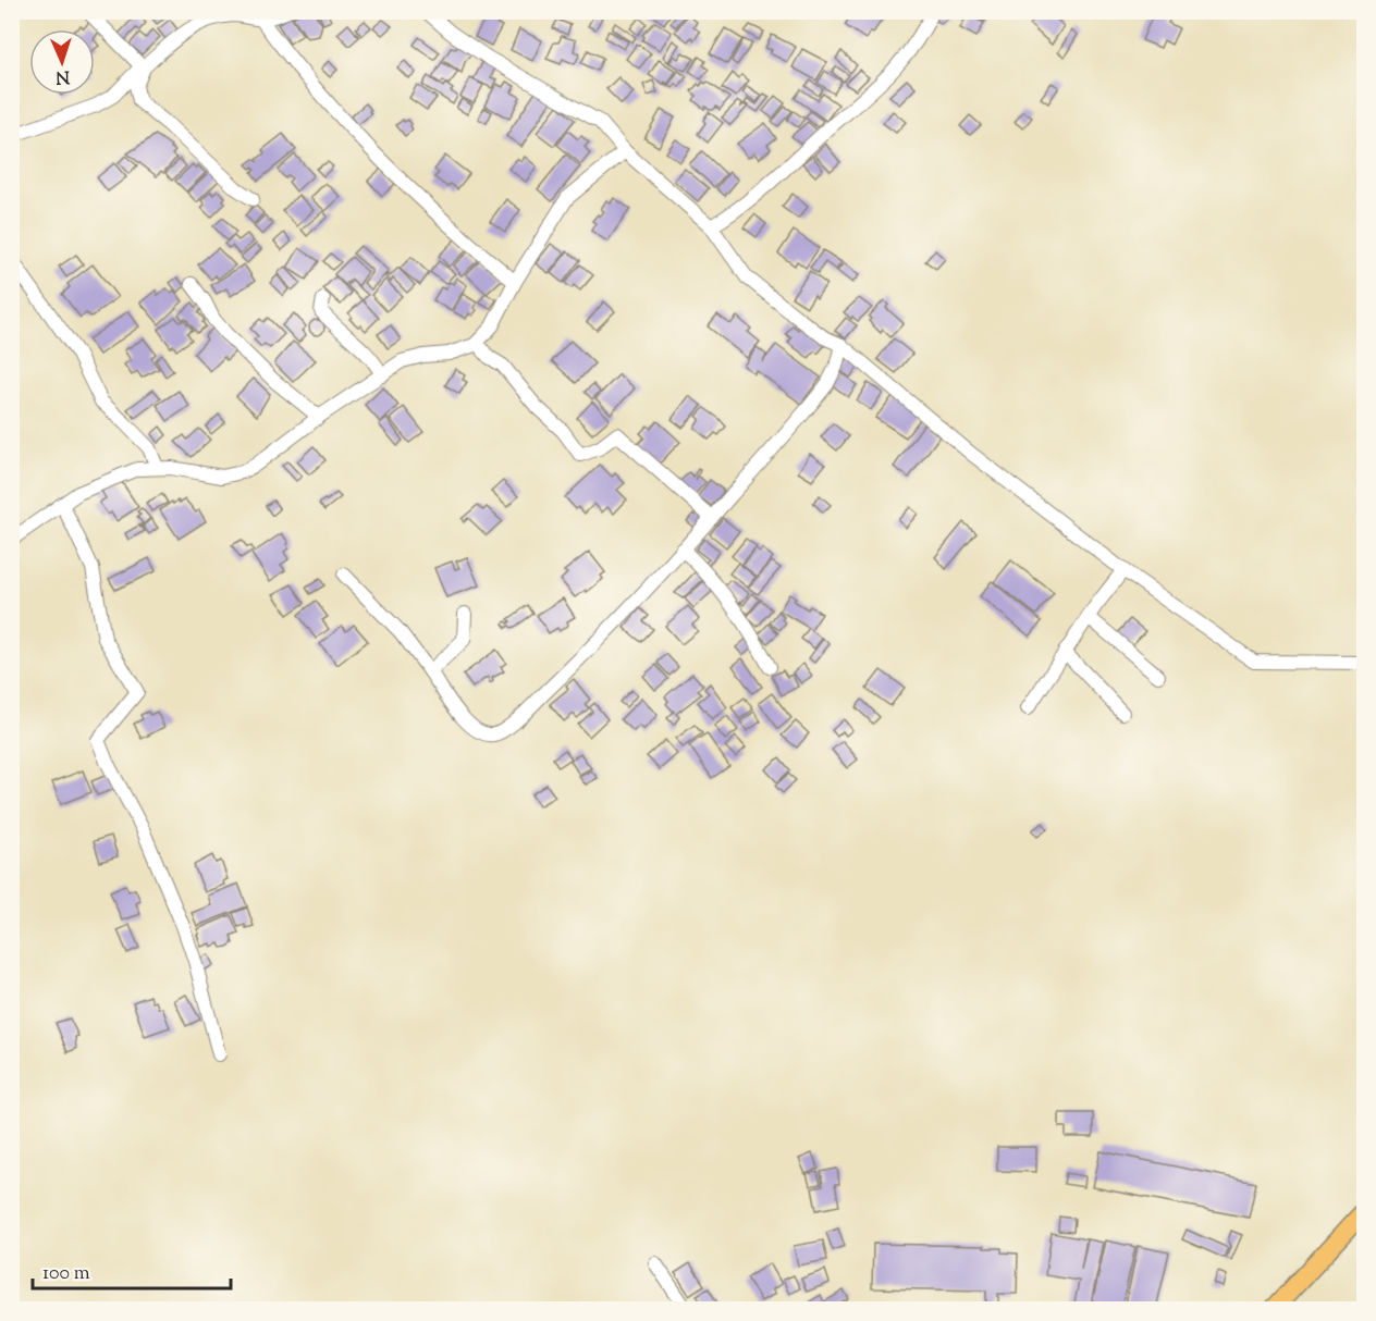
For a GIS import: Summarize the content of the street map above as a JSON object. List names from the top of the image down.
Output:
{
  "scale_bar": "100 m",
  "north": "bottom"
}
